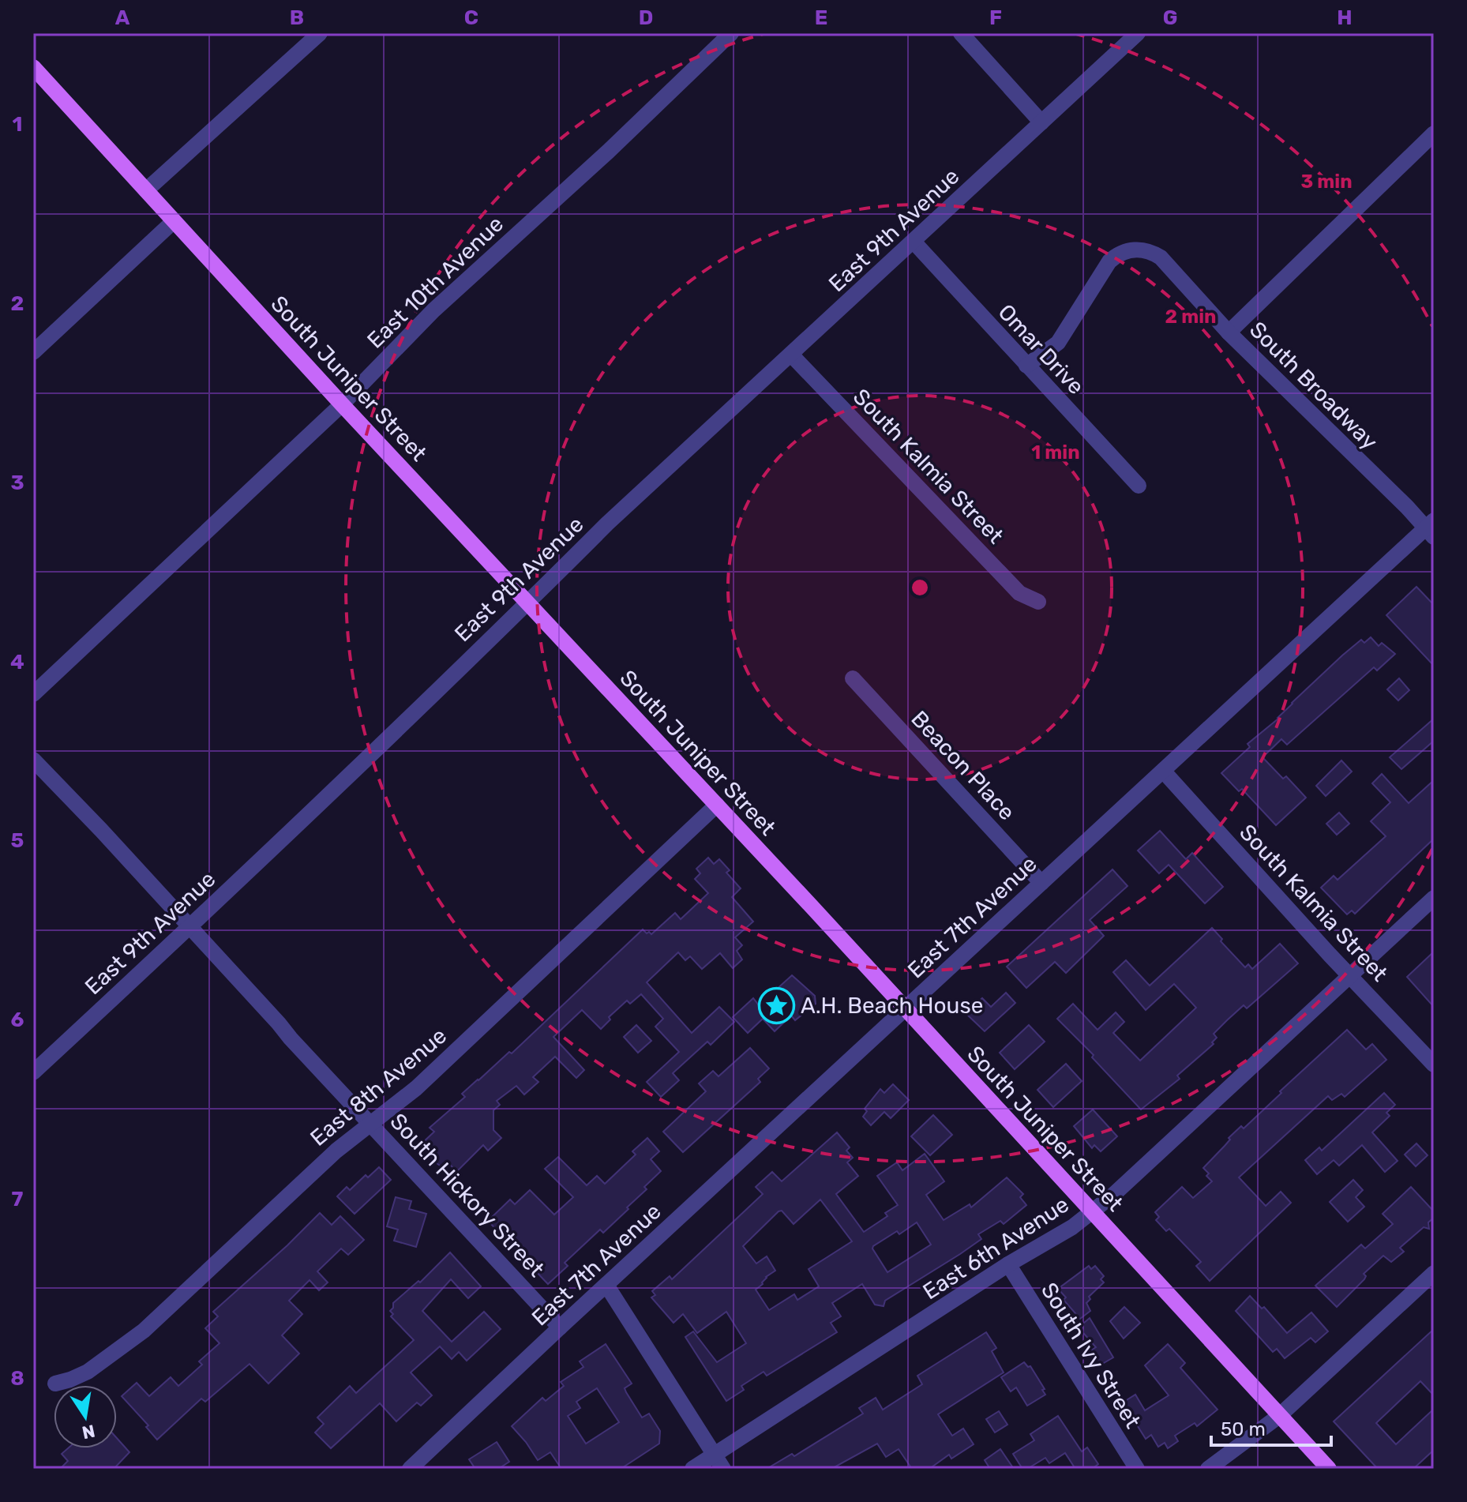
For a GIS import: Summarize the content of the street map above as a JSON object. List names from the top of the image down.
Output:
{
  "streets": {
    "main road": ["South Juniper Street"],
    "street": [
      "East 9th Avenue",
      "East 10th Avenue",
      "Omar Drive",
      "South Broadway",
      "South Kalmia Street",
      "Beacon Place",
      "East 7th Avenue",
      "East 8th Avenue",
      "South Hickory Street",
      "East 6th Avenue",
      "South Ivy Street"
    ]
  },
  "crossings": [
    ["East 9th Avenue", "Omar Drive"],
    ["East 9th Avenue", "South Juniper Street"],
    ["East 9th Avenue", "South Kalmia Street"],
    ["East 9th Avenue", "South Hickory Street"],
    ["East 10th Avenue", "South Juniper Street"],
    ["Omar Drive", "South Broadway"],
    ["South Juniper Street", "East 7th Avenue"],
    ["South Juniper Street", "East 8th Avenue"],
    ["South Juniper Street", "East 6th Avenue"],
    ["South Broadway", "East 7th Avenue"],
    ["South Kalmia Street", "East 7th Avenue"],
    ["South Kalmia Street", "East 6th Avenue"],
    ["Beacon Place", "East 7th Avenue"],
    ["East 7th Avenue", "South Hickory Street"],
    ["East 8th Avenue", "South Hickory Street"],
    ["East 6th Avenue", "South Ivy Street"]
  ],
  "places": {
    "place": ["A.H. Beach House"]
  },
  "scale_bar": "50 m",
  "north": "bottom",
  "grid": {
    "columns": [
      "A",
      "B",
      "C",
      "D",
      "E",
      "F",
      "G",
      "H"
    ],
    "rows": [
      "1",
      "2",
      "3",
      "4",
      "5",
      "6",
      "7",
      "8"
    ]
  },
  "rings": ["3 min", "2 min", "1 min"]
}
